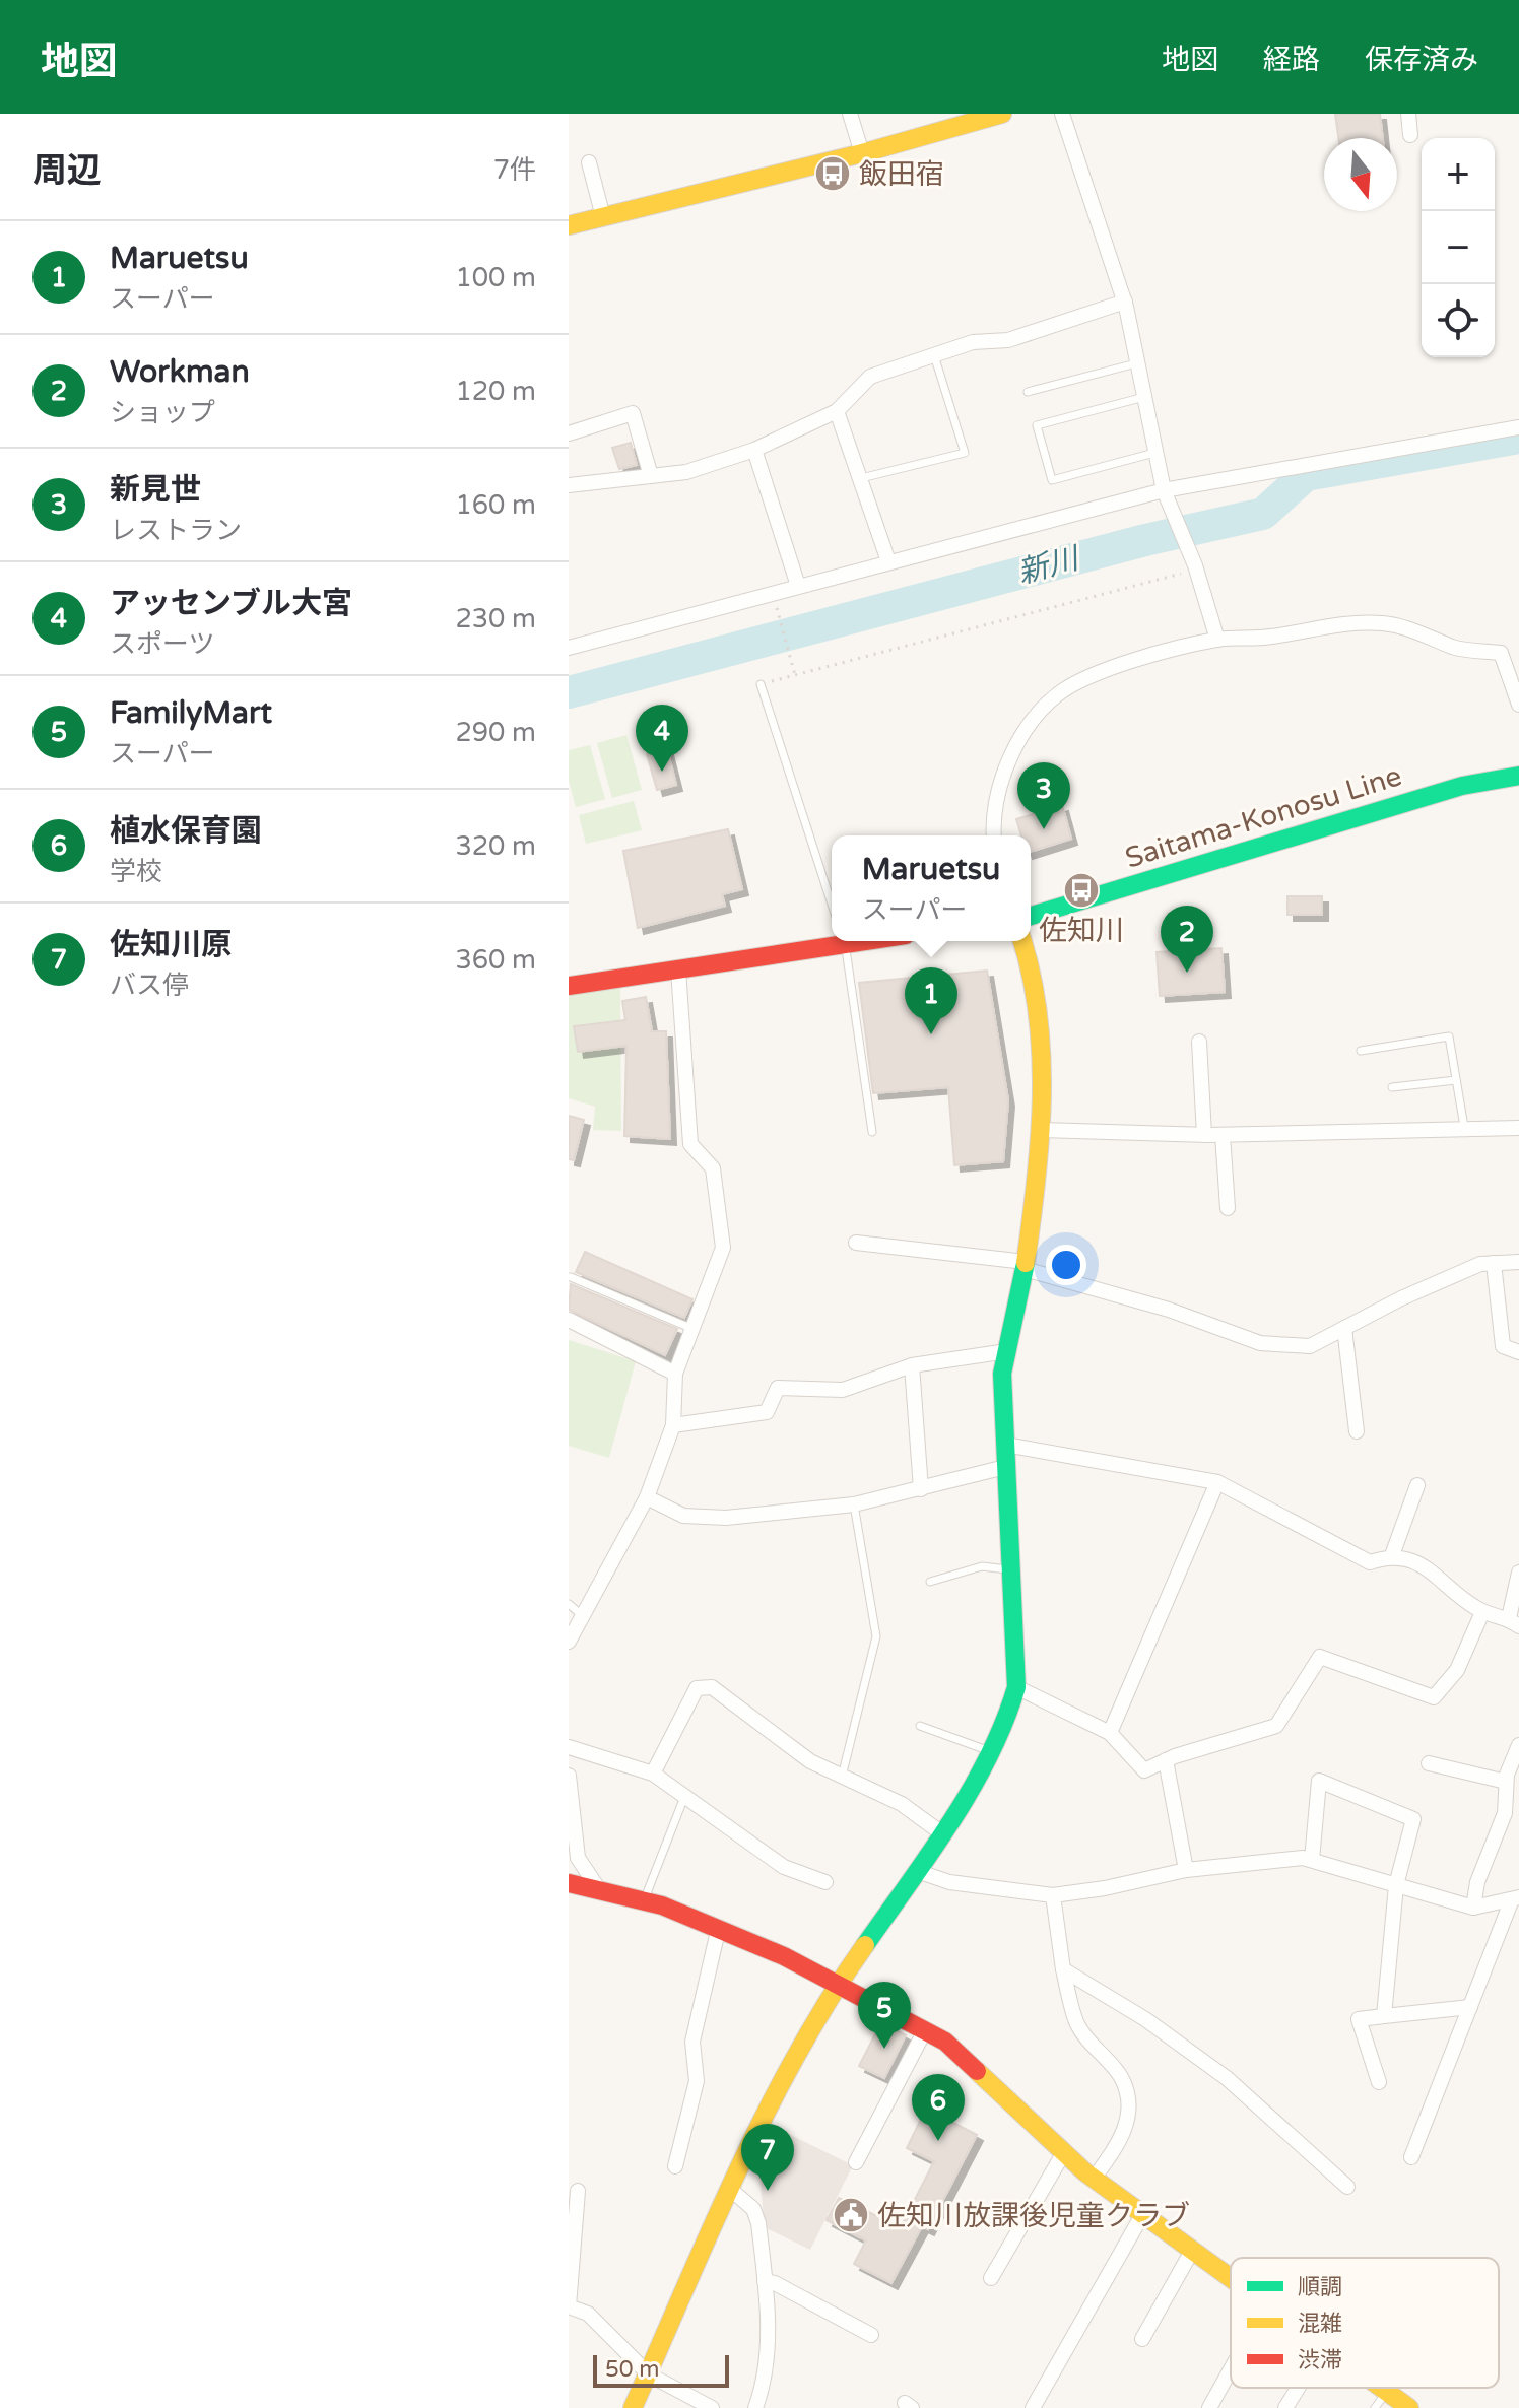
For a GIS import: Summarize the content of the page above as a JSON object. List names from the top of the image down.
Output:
{
  "streets": {
    "street": ["Saitama-Konosu Line"]
  },
  "water": ["新川"],
  "places": {
    "bus stop": ["飯田宿", "佐知川"],
    "public building": ["佐知川放課後児童クラブ"]
  },
  "legend": ["順調", "混雑", "渋滞"],
  "scale_bar": "50 m",
  "north": "bottom",
  "page": {
    "header": "地図",
    "nav": ["地図", "経路", "保存済み"],
    "heading": ["周辺", "7件"],
    "map_buttons": ["+", "−"],
    "list": [
      {
        "mark": "1",
        "name": "Maruetsu",
        "note": "スーパー",
        "value": "100 m"
      },
      {
        "mark": "2",
        "name": "Workman",
        "note": "ショップ",
        "value": "120 m"
      },
      {
        "mark": "3",
        "name": "新見世",
        "note": "レストラン",
        "value": "160 m"
      },
      {
        "mark": "4",
        "name": "アッセンブル大宮",
        "note": "スポーツ",
        "value": "230 m"
      },
      {
        "mark": "5",
        "name": "FamilyMart",
        "note": "スーパー",
        "value": "290 m"
      },
      {
        "mark": "6",
        "name": "植水保育園",
        "note": "学校",
        "value": "320 m"
      },
      {
        "mark": "7",
        "name": "佐知川原",
        "note": "バス停",
        "value": "360 m"
      }
    ],
    "pins": [
      "4",
      "3",
      "2",
      "1",
      "5",
      "6",
      "7"
    ],
    "popup": ["Maruetsu", "スーパー"],
    "scale": "50 m"
  }
}
